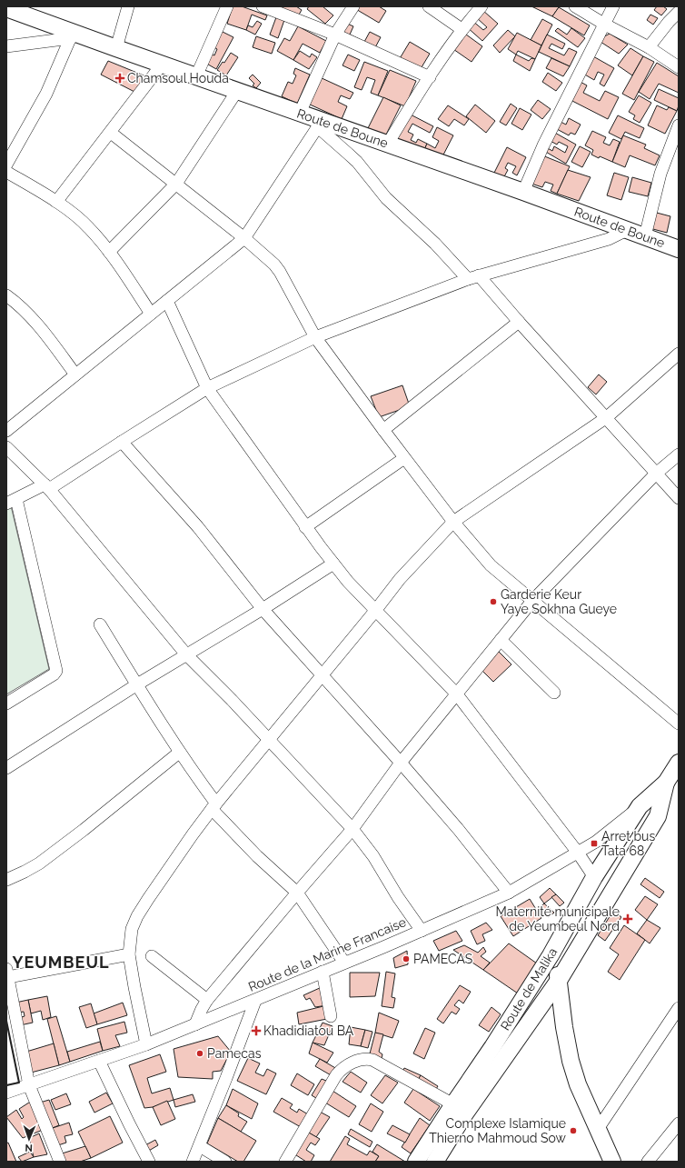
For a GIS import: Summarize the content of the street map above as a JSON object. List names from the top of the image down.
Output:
{
  "streets": {
    "main road": ["Route de Boune", "Route de Malika"],
    "street": ["Route de la Marine Francaise"]
  },
  "crossings": [
    ["Route de la Marine Francaise", "Route de Malika"]
  ],
  "districts": ["YEUMBEUL"],
  "places": {
    "health": ["Chamsoul Houda", "Maternité municipale de Yeumbeul Nord", "Khadidiatou BA"],
    "other": [
      "Garderie Keur Yaye Sokhna Gueye",
      "PAMECAS",
      "Pamecas",
      "Complexe Islamique Thierno Mahmoud Sow"
    ],
    "transit": ["Arret bus Tata 68"]
  },
  "north": "bottom"
}
